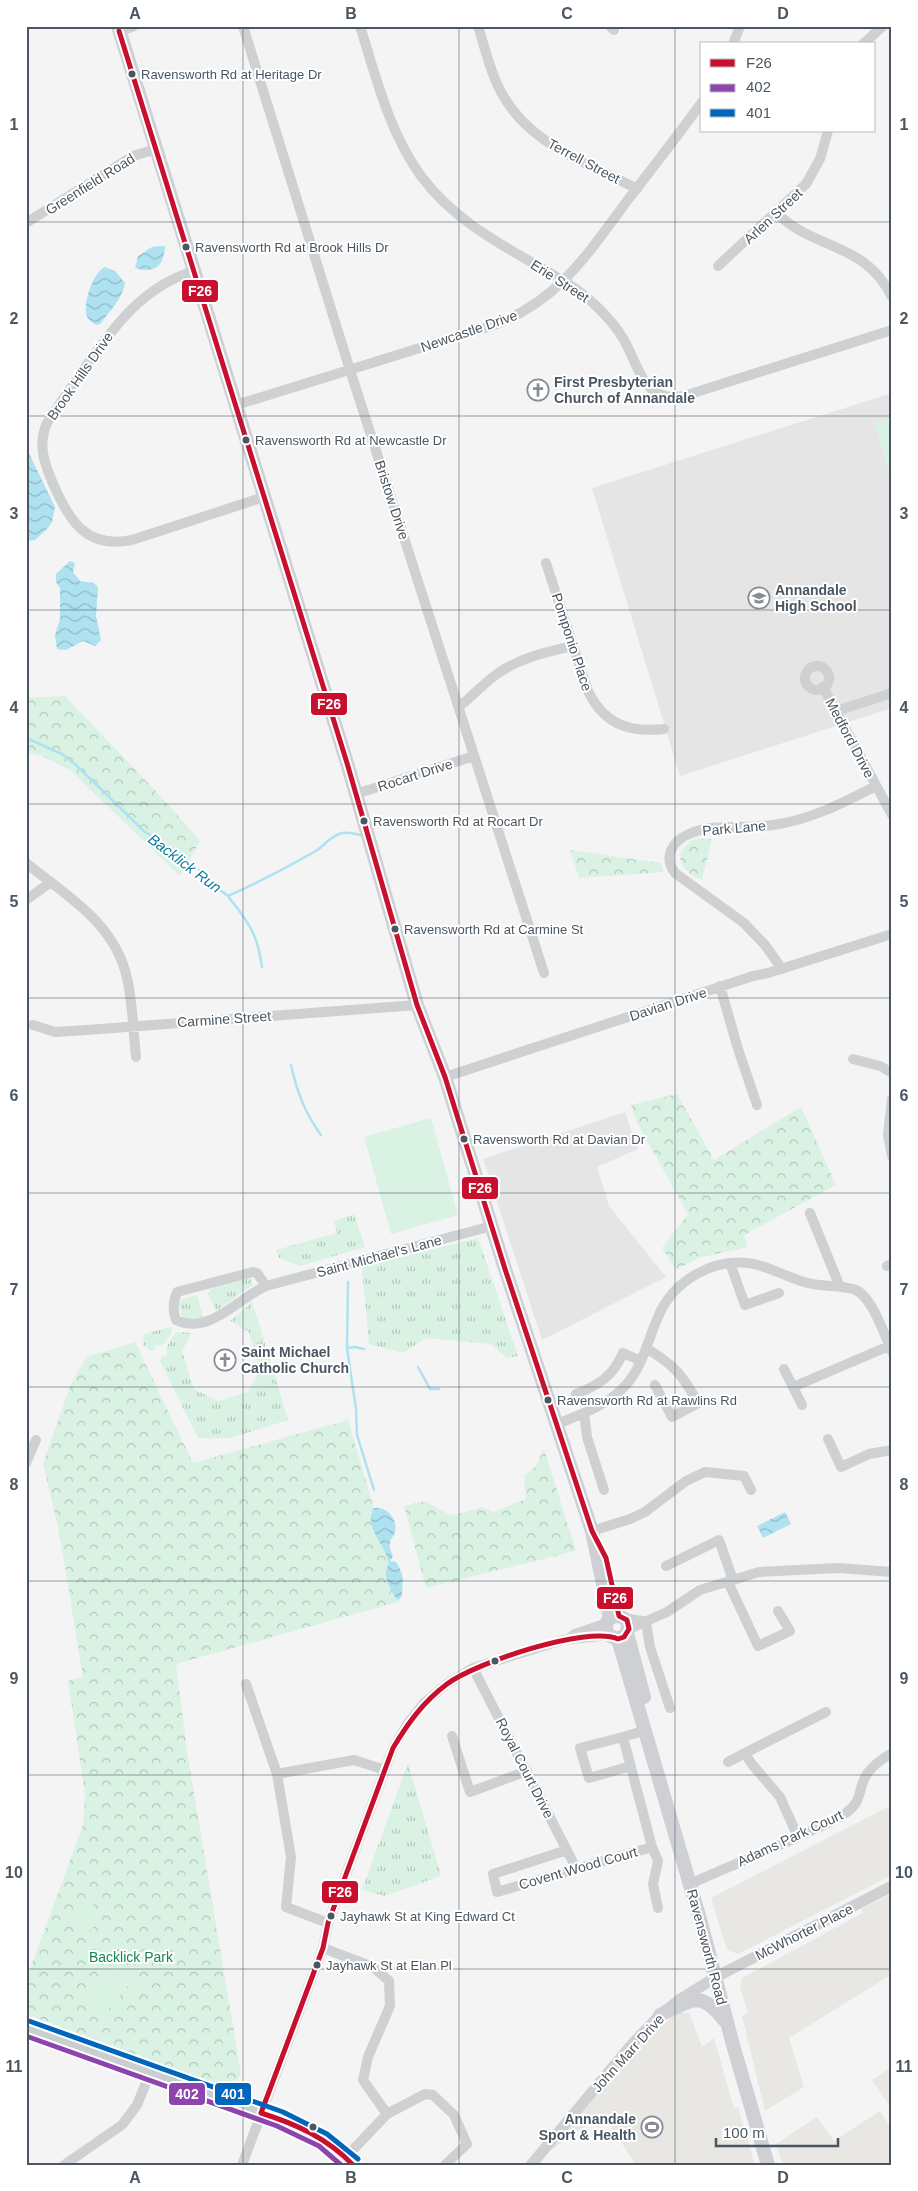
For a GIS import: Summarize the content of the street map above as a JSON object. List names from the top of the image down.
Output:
{
  "streets": {
    "main road": ["Ravensworth Road"],
    "street": [
      "Terrell Street",
      "Greenfield Road",
      "Arlen Street",
      "Erie Street",
      "Newcastle Drive",
      "Brook Hills Drive",
      "Bristow Drive",
      "Pomponio Place",
      "Medford Drive",
      "Rocart Drive",
      "Park Lane",
      "Davian Drive",
      "Carmine Street",
      "Saint Michael's Lane",
      "Royal Court Drive",
      "Adams Park Court",
      "Covent Wood Court",
      "McWhorter Place",
      "John Marr Drive"
    ]
  },
  "crossings": [
    ["Terrell Street", "Newcastle Drive"],
    ["Greenfield Road", "Ravensworth Road"],
    ["Erie Street", "Newcastle Drive"],
    ["Newcastle Drive", "Bristow Drive"],
    ["Newcastle Drive", "Ravensworth Road"],
    ["Brook Hills Drive", "Ravensworth Road"],
    ["Bristow Drive", "Rocart Drive"],
    ["Medford Drive", "Park Lane"],
    ["Rocart Drive", "Ravensworth Road"],
    ["Park Lane", "Davian Drive"],
    ["Davian Drive", "Ravensworth Road"],
    ["Carmine Street", "Ravensworth Road"],
    ["Saint Michael's Lane", "Ravensworth Road"],
    ["Royal Court Drive", "Covent Wood Court"],
    ["Adams Park Court", "Ravensworth Road"],
    ["McWhorter Place", "Ravensworth Road"],
    ["McWhorter Place", "John Marr Drive"],
    ["Ravensworth Road", "John Marr Drive"]
  ],
  "water": ["Backlick Run"],
  "parks": ["Backlick Park"],
  "places": {
    "other": [
      "Ravensworth Rd at Heritage Dr",
      "Ravensworth Rd at Brook Hills Dr",
      "Ravensworth Rd at Newcastle Dr",
      "Ravensworth Rd at Rocart Dr",
      "Ravensworth Rd at Carmine St",
      "Ravensworth Rd at Davian Dr",
      "Ravensworth Rd at Rawlins Rd",
      "Jayhawk St at King Edward Ct",
      "Jayhawk St at Elan Pl"
    ],
    "church": ["First Presbyterian Church of Annandale", "Saint Michael Catholic Church"],
    "school or university": ["Annandale High School"],
    "sports": ["Annandale Sport & Health"]
  },
  "lines": ["transit line F26", "transit line 401", "transit line 402"],
  "legend": ["F26", "402", "401"],
  "scale_bar": "100 m",
  "grid": {
    "columns": [
      "A",
      "B",
      "C",
      "D"
    ],
    "rows": [
      "1",
      "2",
      "3",
      "4",
      "5",
      "6",
      "7",
      "8",
      "9",
      "10",
      "11"
    ]
  }
}
